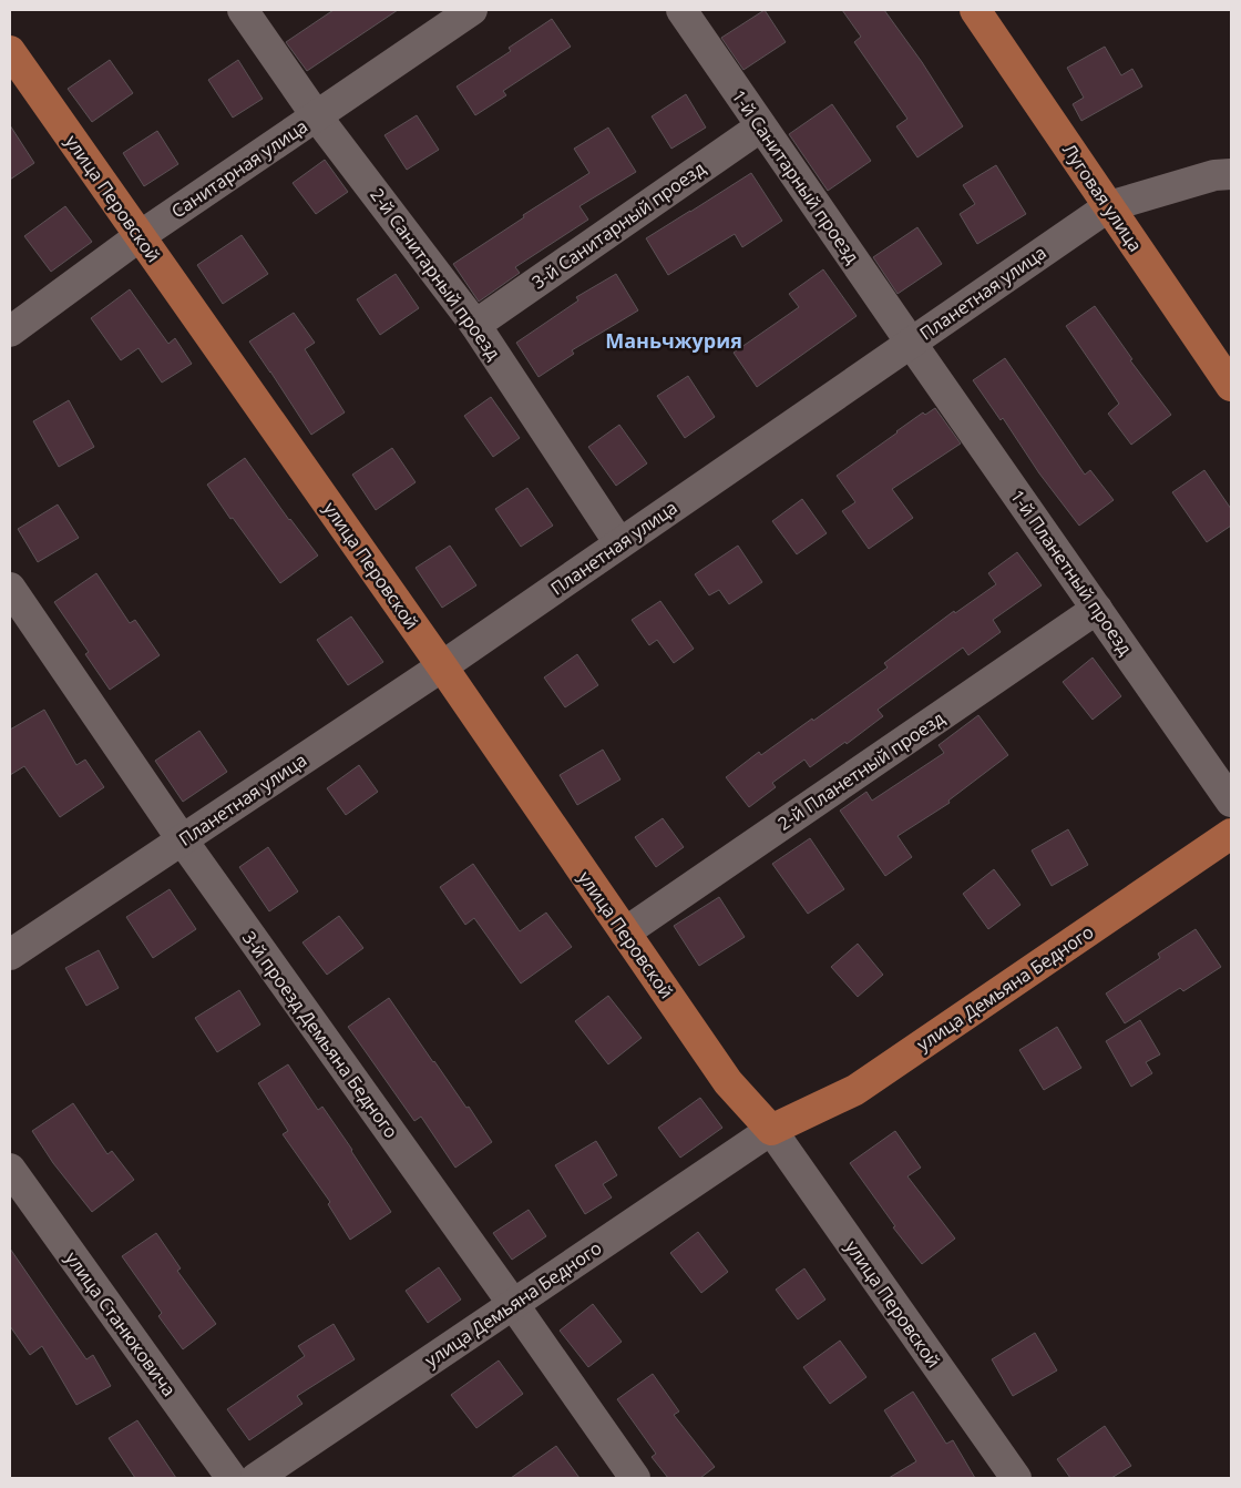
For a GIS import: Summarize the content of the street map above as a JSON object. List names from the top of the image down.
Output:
{
  "streets": {
    "main road": ["Луговая улица", "улица Перовской", "улица Демьяна Бедного"],
    "street": [
      "Санитарная улица",
      "1-й Санитарный проезд",
      "3-й Санитарный проезд",
      "2-й Санитарный проезд",
      "Планетная улица",
      "1-й Планетный проезд",
      "2-й Планетный проезд",
      "3-й проезд Демьяна Бедного",
      "улица Станюковича"
    ]
  },
  "crossings": [
    ["Санитарная улица", "улица Перовской"],
    ["Санитарная улица", "2-й Санитарный проезд"],
    ["1-й Санитарный проезд", "3-й Санитарный проезд"],
    ["1-й Санитарный проезд", "Планетная улица"],
    ["1-й Санитарный проезд", "1-й Планетный проезд"],
    ["Луговая улица", "Планетная улица"],
    ["улица Перовской", "Планетная улица"],
    ["улица Перовской", "2-й Планетный проезд"],
    ["улица Перовской", "улица Демьяна Бедного"],
    ["3-й Санитарный проезд", "2-й Санитарный проезд"],
    ["2-й Санитарный проезд", "Планетная улица"],
    ["Планетная улица", "1-й Планетный проезд"],
    ["Планетная улица", "3-й проезд Демьяна Бедного"],
    ["1-й Планетный проезд", "2-й Планетный проезд"],
    ["улица Демьяна Бедного", "3-й проезд Демьяна Бедного"]
  ],
  "districts": ["Маньчжурия"]
}
